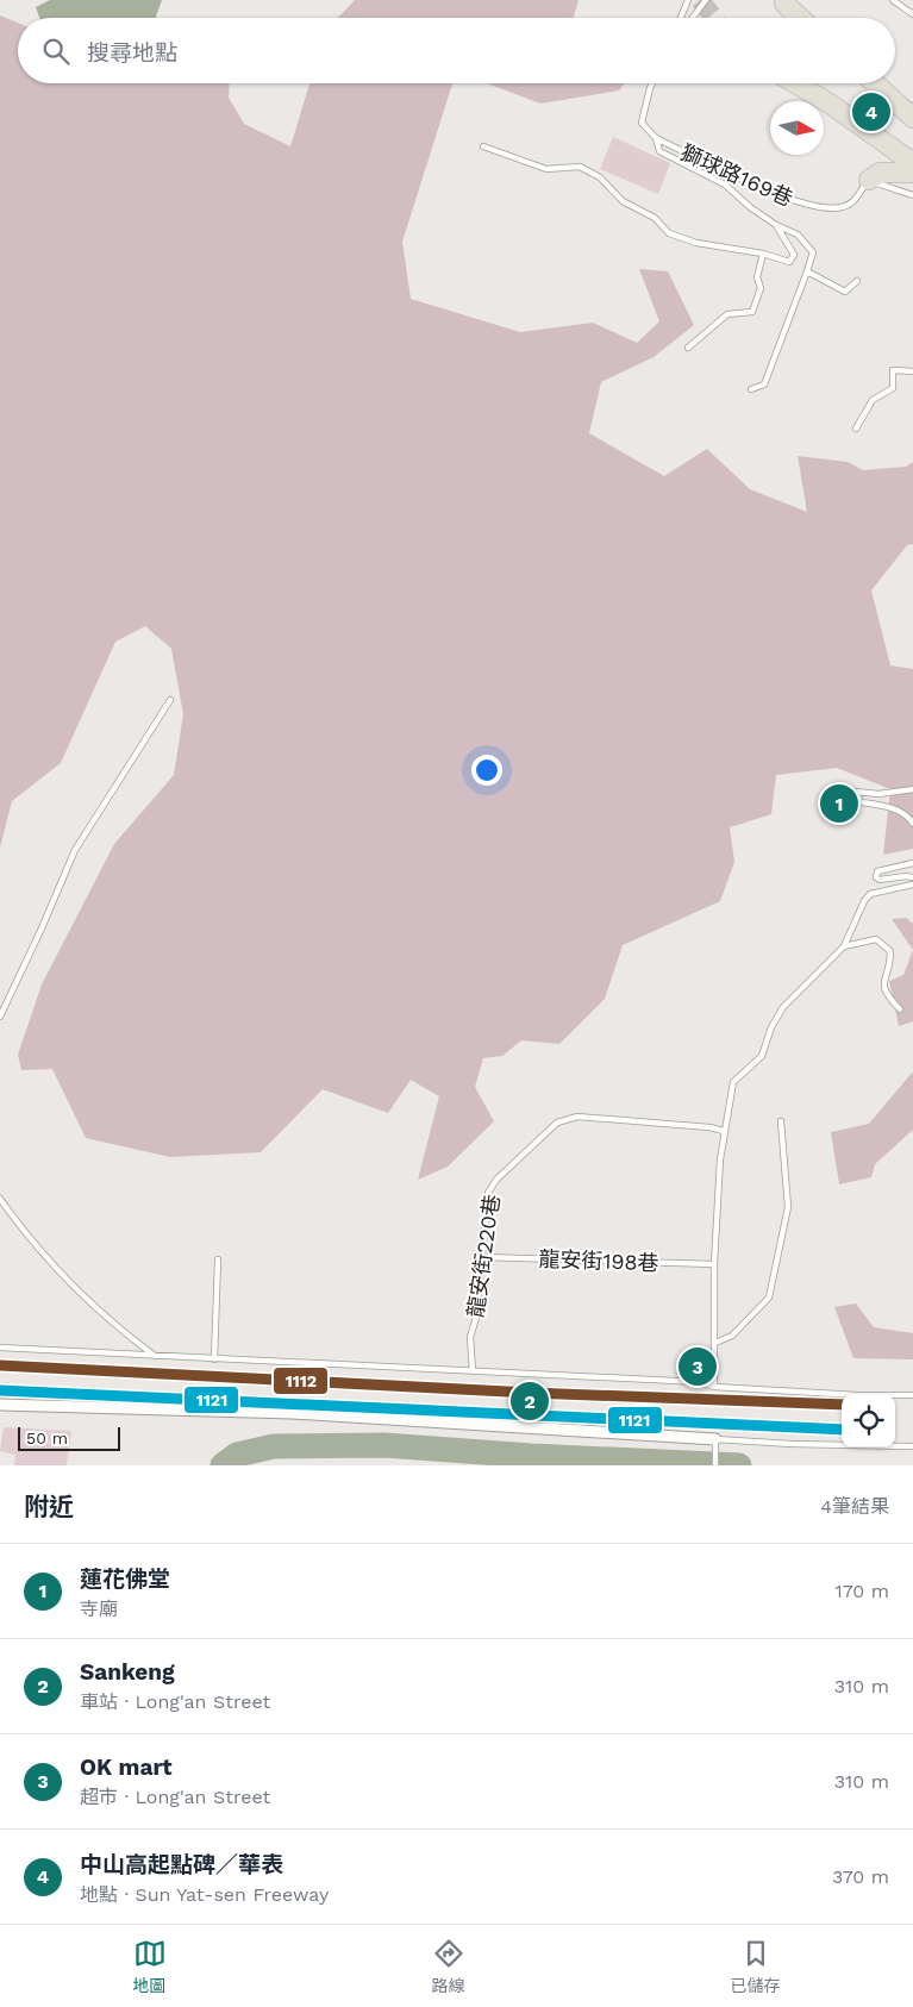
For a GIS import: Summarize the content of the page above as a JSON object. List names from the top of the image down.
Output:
{
  "streets": {
    "lane": ["獅球路169巷", "龍安街220巷", "龍安街198巷"]
  },
  "crossings": [
    ["龍安街220巷", "龍安街198巷"]
  ],
  "lines": ["transit line 1112", "transit line 1121"],
  "scale_bar": "50 m",
  "north": "right",
  "page": {
    "search": "搜尋地點",
    "pins": [
      "4",
      "1",
      "3",
      "2"
    ],
    "scale": "50 m",
    "heading": ["附近", "4筆結果"],
    "list": [
      {
        "mark": "1",
        "name": "蓮花佛堂",
        "note": "寺廟",
        "value": "170 m"
      },
      {
        "mark": "2",
        "name": "Sankeng",
        "note": "車站 · Long'an Street",
        "value": "310 m"
      },
      {
        "mark": "3",
        "name": "OK mart",
        "note": "超市 · Long'an Street",
        "value": "310 m"
      },
      {
        "mark": "4",
        "name": "中山高起點碑／華表",
        "note": "地點 · Sun Yat-sen Freeway",
        "value": "370 m"
      }
    ],
    "nav": ["地圖", "路線", "已儲存"]
  }
}
